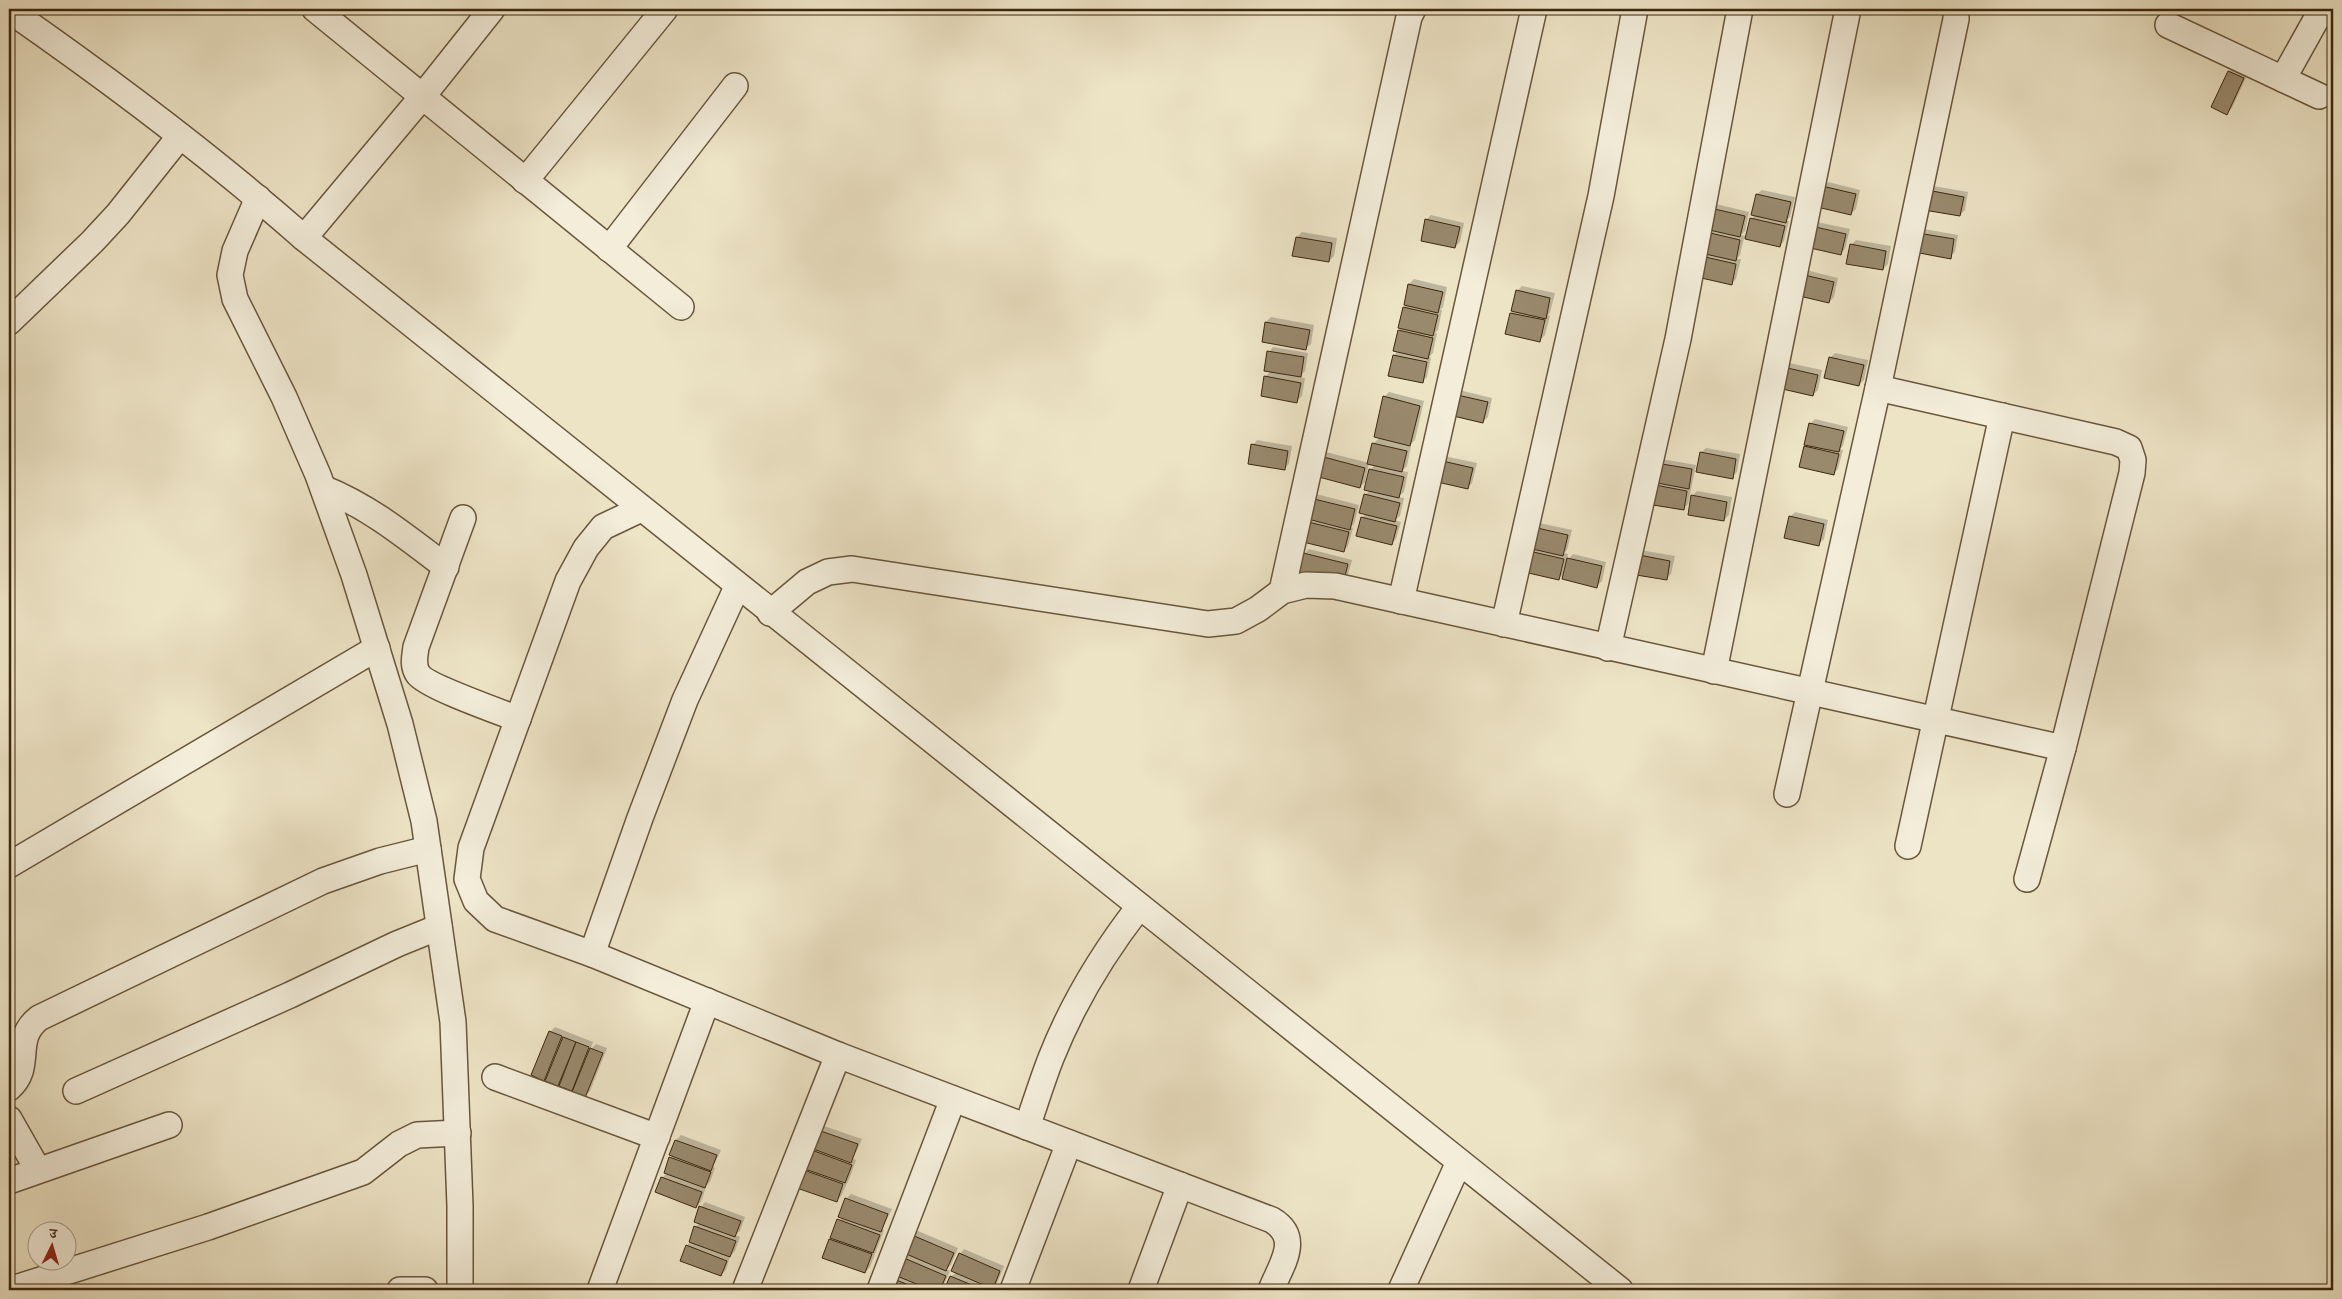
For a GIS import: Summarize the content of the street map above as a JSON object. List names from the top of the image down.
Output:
{
  "north": "top"
}
